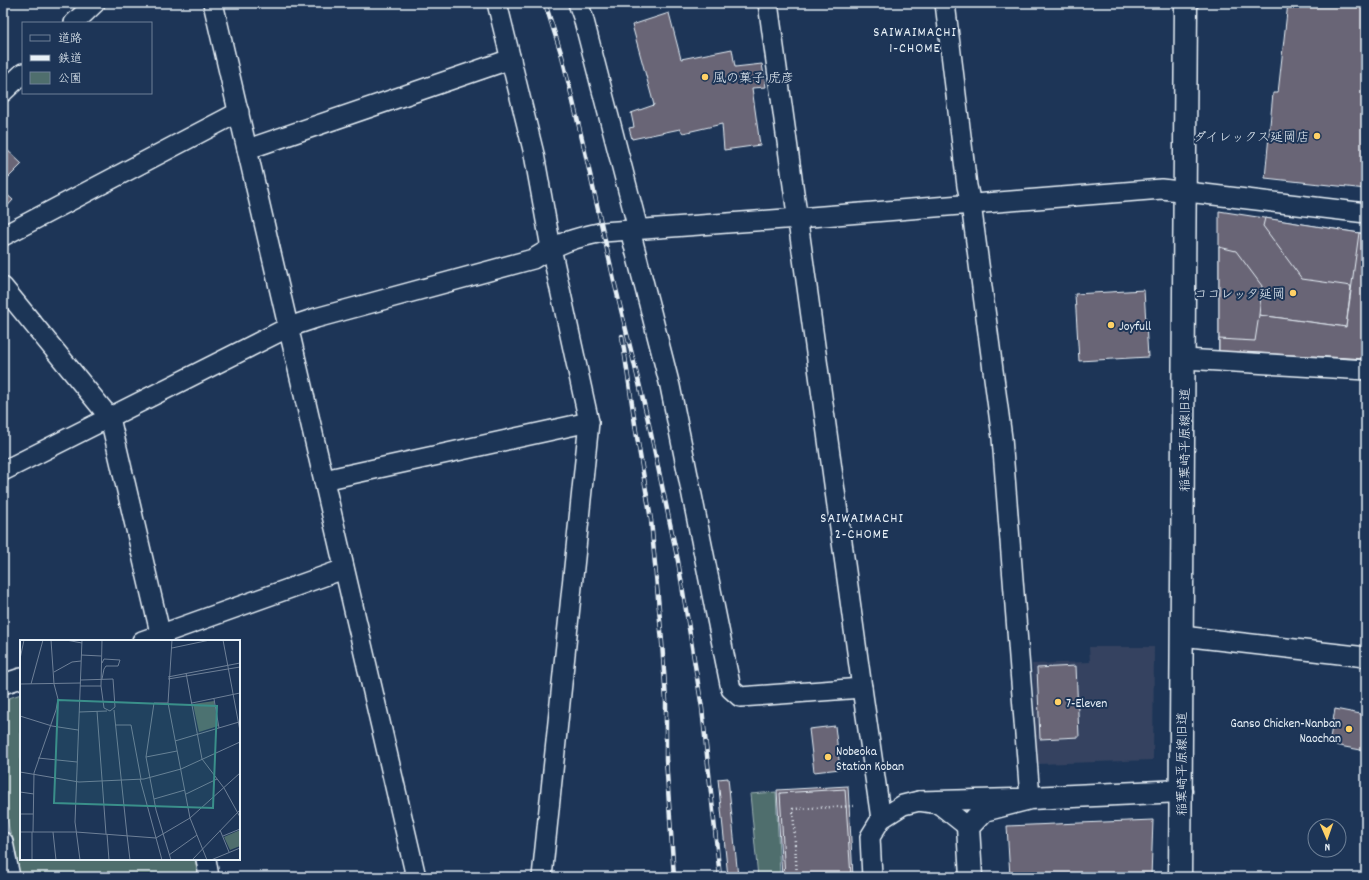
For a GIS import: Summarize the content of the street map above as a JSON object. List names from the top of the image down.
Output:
{
  "streets": {
    "street": ["稲葉崎平原線旧道"]
  },
  "districts": ["SAIWAIMACHI 1-CHOME", "SAIWAIMACHI 2-CHOME"],
  "places": [
    "風の菓子 虎彦",
    "ダイレックス延岡店",
    "ココレッタ延岡",
    "Joyfull",
    "7-Eleven",
    "Ganso Chicken-Nanban Naochan",
    "Nobeoka Station Koban"
  ],
  "legend": ["道路", "鉄道", "公園"],
  "north": "bottom"
}
